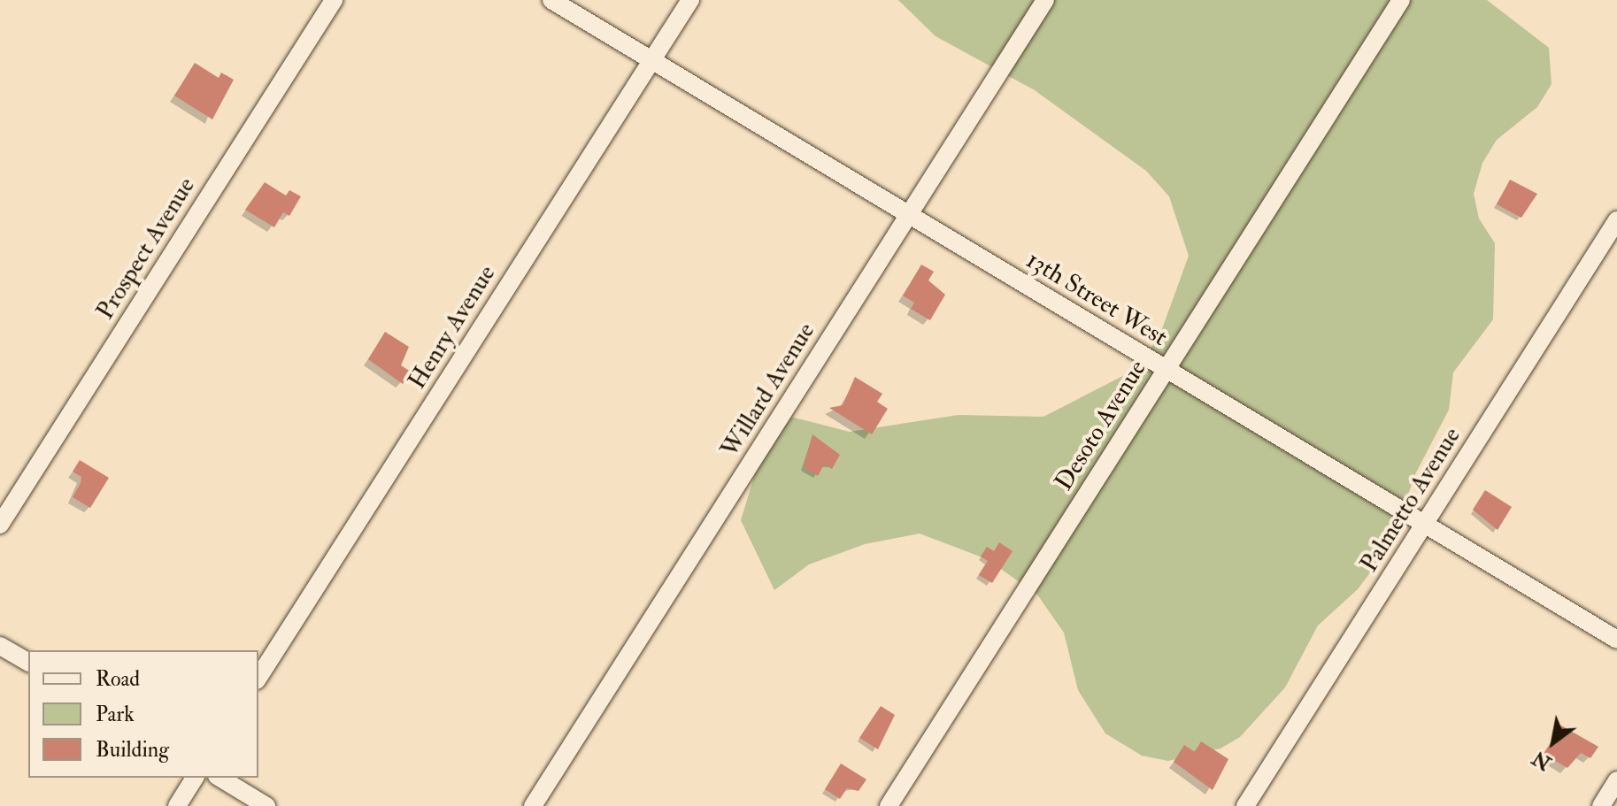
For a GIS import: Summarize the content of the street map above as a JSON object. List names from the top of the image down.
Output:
{
  "streets": {
    "street": [
      "Prospect Avenue",
      "13th Street West",
      "Henry Avenue",
      "Willard Avenue",
      "Desoto Avenue",
      "Palmetto Avenue"
    ]
  },
  "crossings": [
    ["13th Street West", "Henry Avenue"],
    ["13th Street West", "Willard Avenue"],
    ["13th Street West", "Desoto Avenue"],
    ["13th Street West", "Palmetto Avenue"]
  ],
  "legend": ["Road", "Park", "Building"],
  "north": "bottom left"
}
